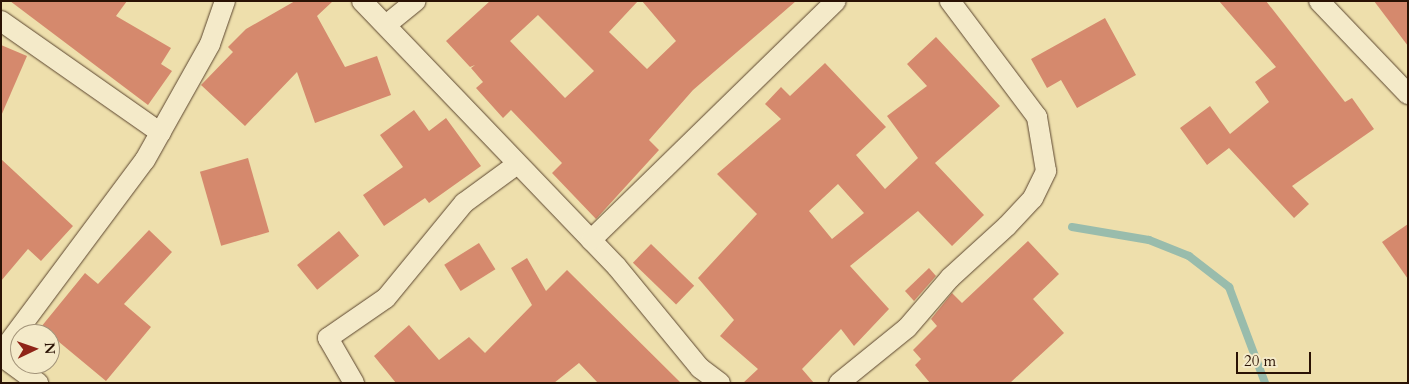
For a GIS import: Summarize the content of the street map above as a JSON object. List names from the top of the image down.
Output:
{
  "scale_bar": "20 m",
  "north": "right"
}
